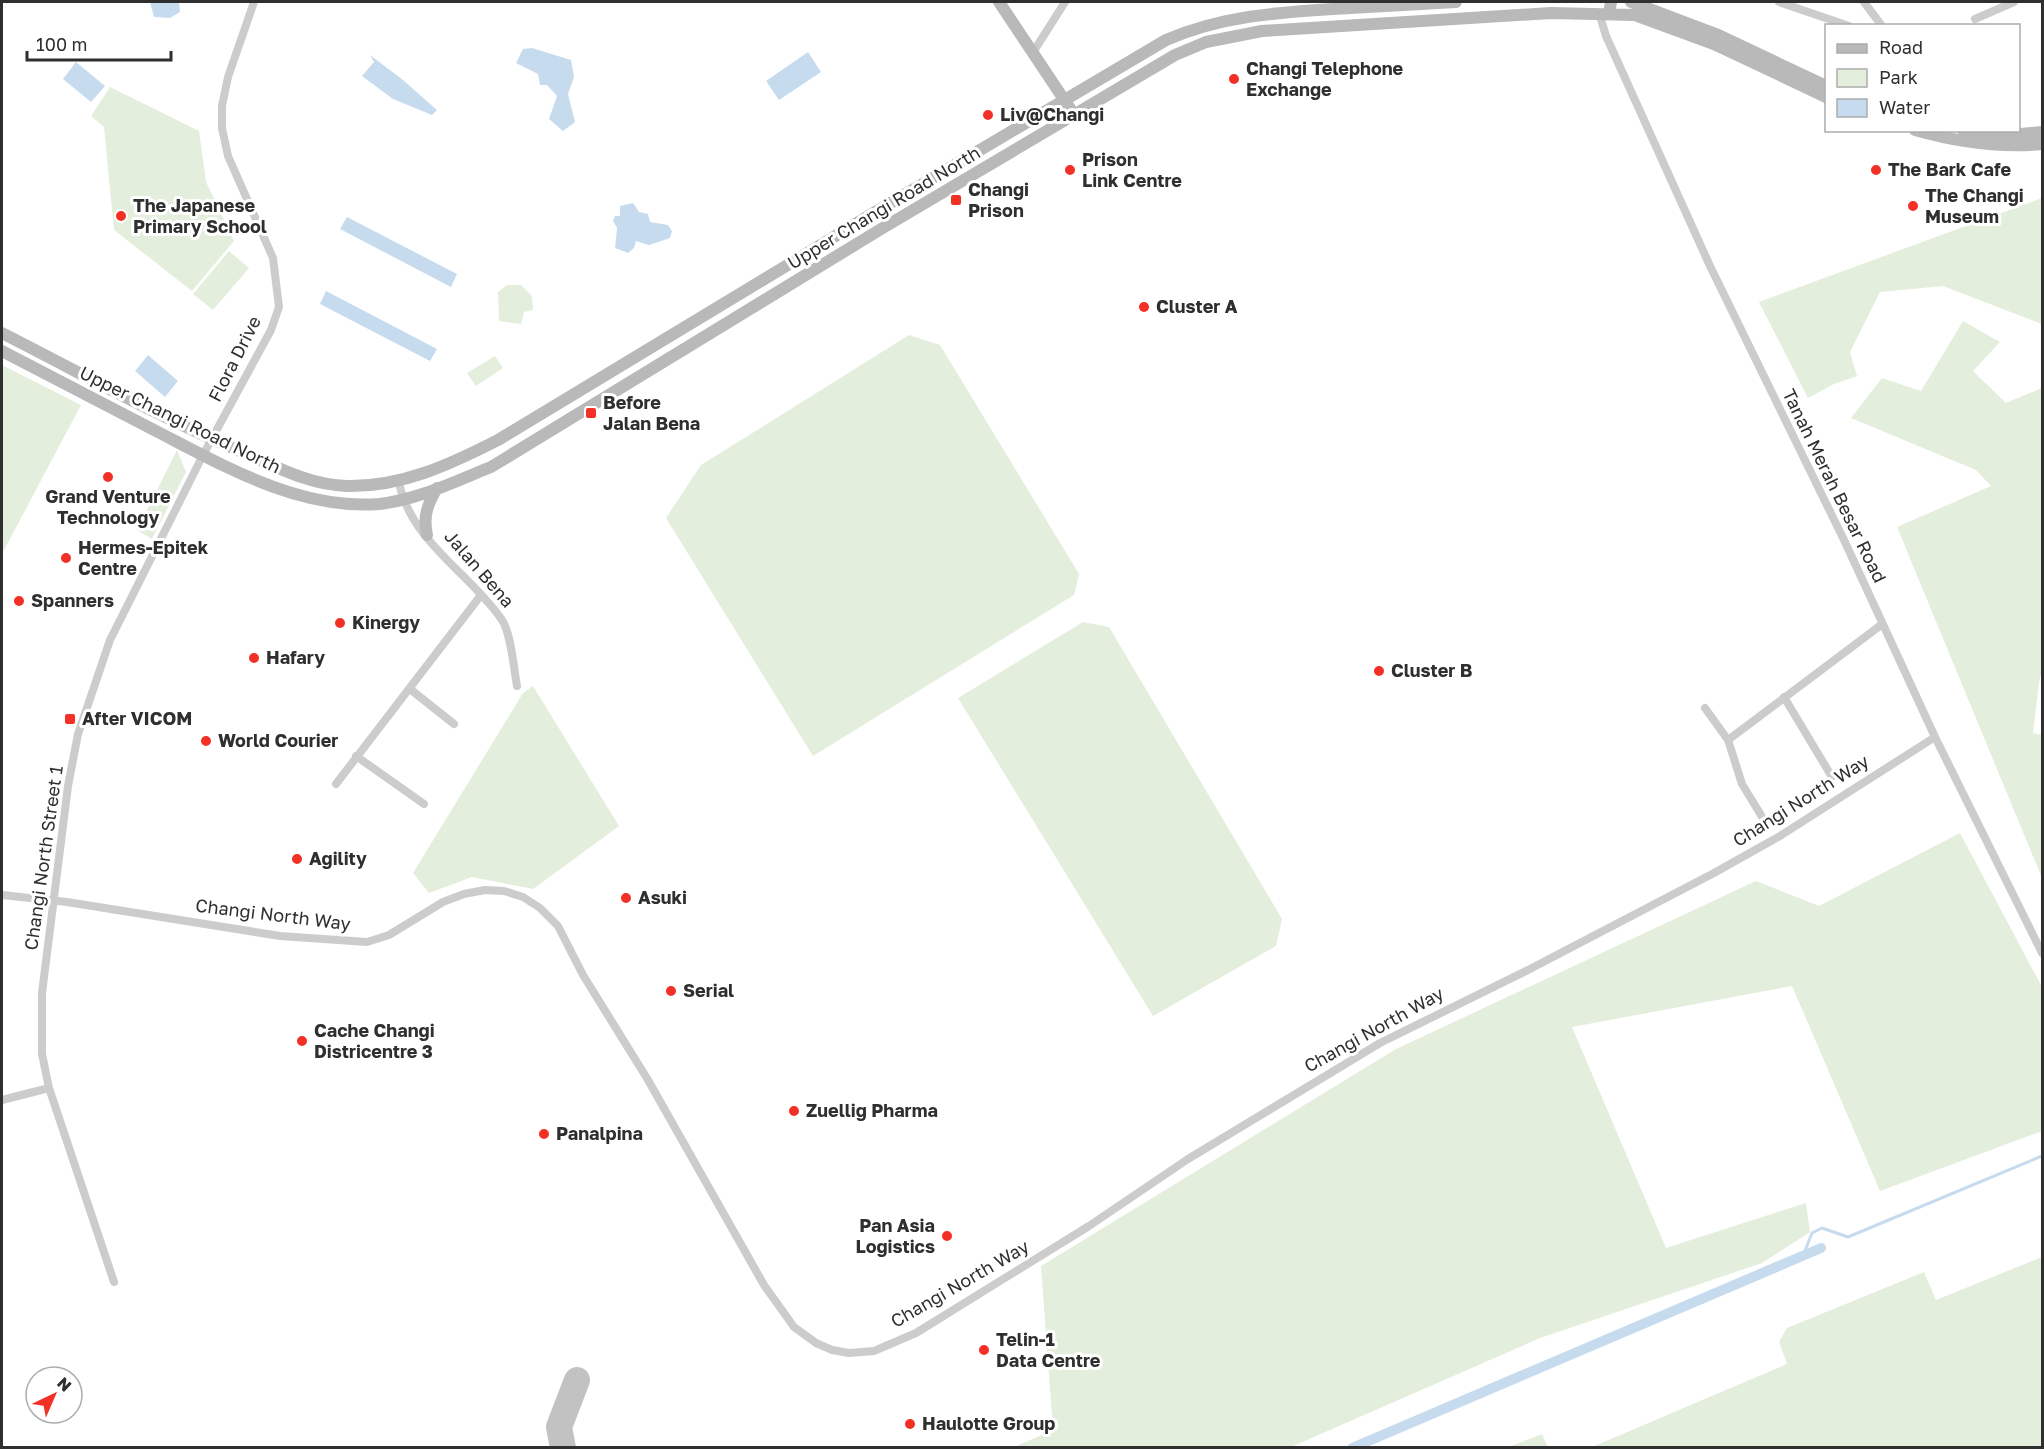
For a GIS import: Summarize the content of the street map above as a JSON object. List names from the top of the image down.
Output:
{
  "streets": {
    "street": [
      "Upper Changi Road North",
      "Flora Drive",
      "Tanah Merah Besar Road",
      "Jalan Bena",
      "Changi North Way",
      "Changi North Street 1"
    ]
  },
  "crossings": [
    ["Upper Changi Road North", "Flora Drive"],
    ["Upper Changi Road North", "Tanah Merah Besar Road"],
    ["Upper Changi Road North", "Jalan Bena"],
    ["Upper Changi Road North", "Changi North Street 1"],
    ["Flora Drive", "Changi North Street 1"],
    ["Tanah Merah Besar Road", "Changi North Way"],
    ["Changi North Way", "Changi North Street 1"]
  ],
  "places": {
    "other": [
      "Changi Telephone Exchange",
      "Liv@Changi",
      "Prison Link Centre",
      "The Bark Cafe",
      "The Changi Museum",
      "The Japanese Primary School",
      "Cluster A",
      "Grand Venture Technology",
      "Hermes-Epitek Centre",
      "Spanners",
      "Kinergy",
      "Hafary",
      "Cluster B",
      "World Courier",
      "Agility",
      "Asuki",
      "Serial",
      "Cache Changi Districentre 3",
      "Zuellig Pharma",
      "Panalpina",
      "Pan Asia Logistics",
      "Telin-1 Data Centre",
      "Haulotte Group"
    ],
    "transit": ["Changi Prison", "Before Jalan Bena", "After VICOM"]
  },
  "legend": ["Road", "Park", "Water"],
  "scale_bar": "100 m",
  "north": "top right"
}
